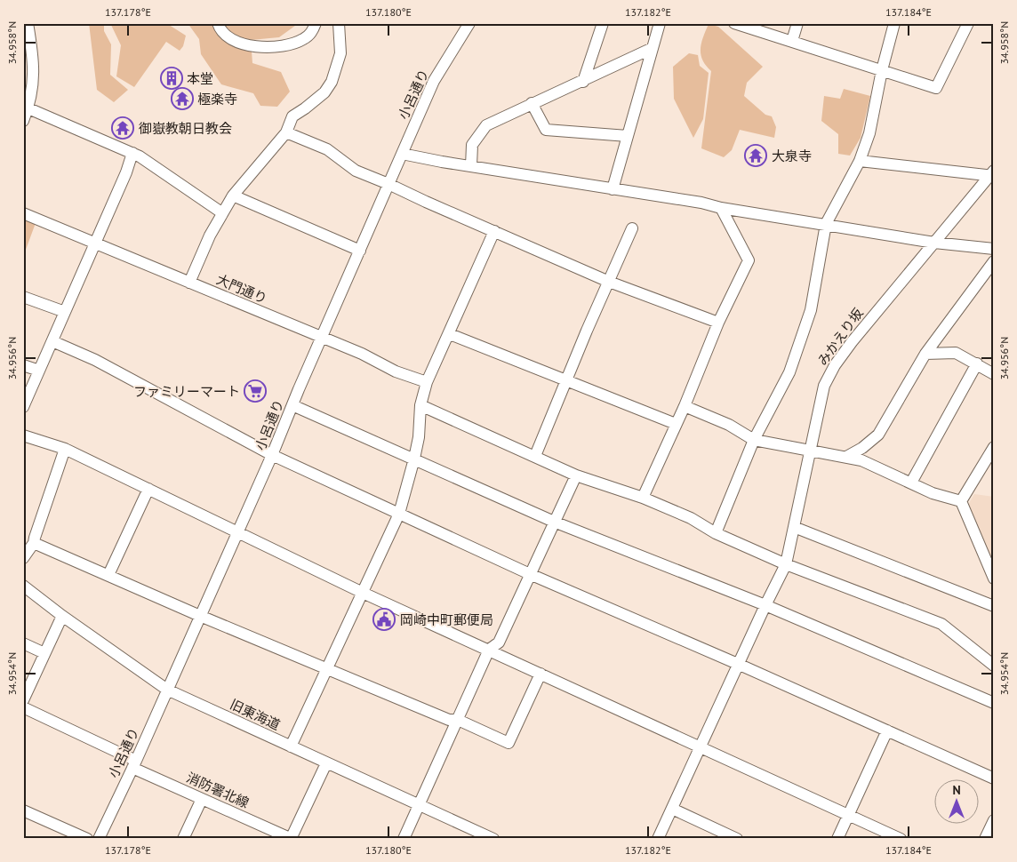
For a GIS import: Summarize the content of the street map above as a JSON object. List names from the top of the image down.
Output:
{
  "streets": {
    "street": [
      "小呂通り",
      "大門通り",
      "みかえり坂",
      "旧東海道",
      "消防署北線"
    ]
  },
  "crossings": [
    ["小呂通り", "大門通り"],
    ["小呂通り", "旧東海道"],
    ["小呂通り", "消防署北線"]
  ],
  "places": {
    "building": ["本堂"],
    "temple": ["極楽寺", "御嶽教朝日教会", "大泉寺"],
    "supermarket": ["ファミリーマート"],
    "public building": ["岡崎中町郵便局"]
  },
  "north": "top",
  "coordinates": [
    "137.178°E",
    "137.180°E",
    "137.182°E",
    "137.184°E",
    "34.958°N",
    "34.956°N",
    "34.954°N"
  ]
}
